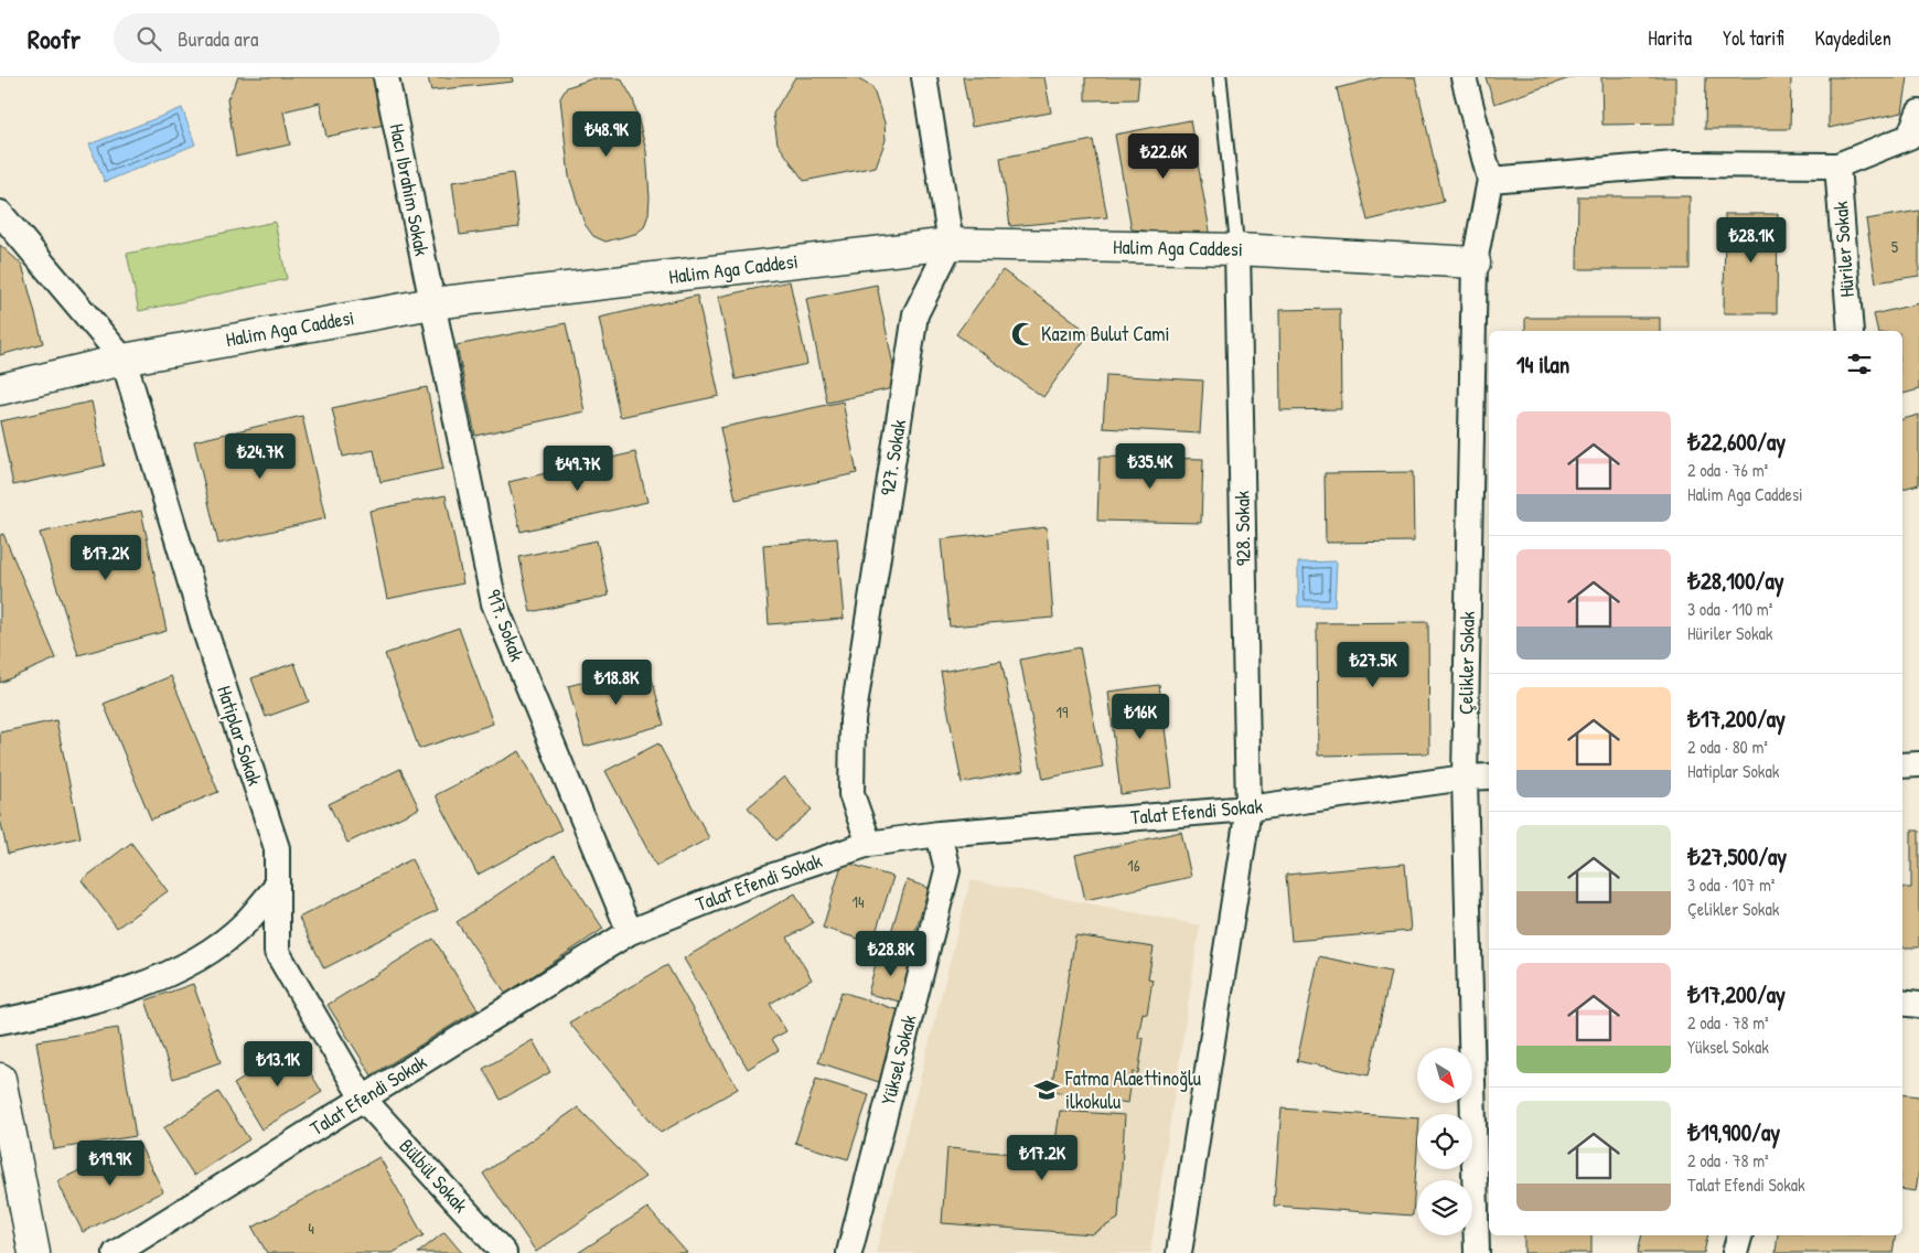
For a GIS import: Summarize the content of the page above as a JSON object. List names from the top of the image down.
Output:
{
  "streets": {
    "street": [
      "Hacı Ibrahim Sokak",
      "Halim Aga Caddesi",
      "Hüriler Sokak",
      "927. Sokak",
      "928. Sokak",
      "917. Sokak",
      "Çelikler Sokak",
      "Hatiplar Sokak",
      "Talat Efendi Sokak",
      "Yüksel Sokak",
      "Bülbül Sokak"
    ]
  },
  "crossings": [
    ["Hacı Ibrahim Sokak", "Halim Aga Caddesi"],
    ["Hacı Ibrahim Sokak", "917. Sokak"],
    ["Halim Aga Caddesi", "927. Sokak"],
    ["Halim Aga Caddesi", "928. Sokak"],
    ["Halim Aga Caddesi", "917. Sokak"],
    ["Halim Aga Caddesi", "Çelikler Sokak"],
    ["Halim Aga Caddesi", "Hatiplar Sokak"],
    ["927. Sokak", "Talat Efendi Sokak"],
    ["928. Sokak", "Talat Efendi Sokak"],
    ["917. Sokak", "Talat Efendi Sokak"],
    ["Çelikler Sokak", "Talat Efendi Sokak"],
    ["Hatiplar Sokak", "Talat Efendi Sokak"],
    ["Hatiplar Sokak", "Bülbül Sokak"],
    ["Talat Efendi Sokak", "Yüksel Sokak"],
    ["Talat Efendi Sokak", "Bülbül Sokak"]
  ],
  "places": {
    "mosque": ["Kazım Bulut Cami"],
    "school or university": ["Fatma Alaettinoğlu ilkokulu"]
  },
  "house_numbers": [
    "5",
    "19",
    "16",
    "14",
    "4"
  ],
  "north": "bottom right",
  "page": {
    "header": "Roofr",
    "search": "Burada ara",
    "nav": ["Harita", "Yol tarifi", "Kaydedilen"],
    "price": [
      "₺48.9K",
      "₺22.6K",
      "₺28.1K",
      "₺24.7K",
      "₺35.4K",
      "₺49.7K",
      "₺17.2K",
      "₺27.5K",
      "₺18.8K",
      "₺16K",
      "₺28.8K",
      "₺13.1K",
      "₺17.2K",
      "₺19.9K"
    ],
    "heading": "14 ilan",
    "list": [
      {
        "name": "₺22,600/ay",
        "note": "2 oda · 76 m² · Halim Aga Caddesi"
      },
      {
        "name": "₺28,100/ay",
        "note": "3 oda · 110 m² · Hüriler Sokak"
      },
      {
        "name": "₺17,200/ay",
        "note": "2 oda · 80 m² · Hatiplar Sokak"
      },
      {
        "name": "₺27,500/ay",
        "note": "3 oda · 107 m² · Çelikler Sokak"
      },
      {
        "name": "₺17,200/ay",
        "note": "2 oda · 78 m² · Yüksel Sokak"
      },
      {
        "name": "₺19,900/ay",
        "note": "2 oda · 78 m² · Talat Efendi Sokak"
      }
    ]
  }
}
